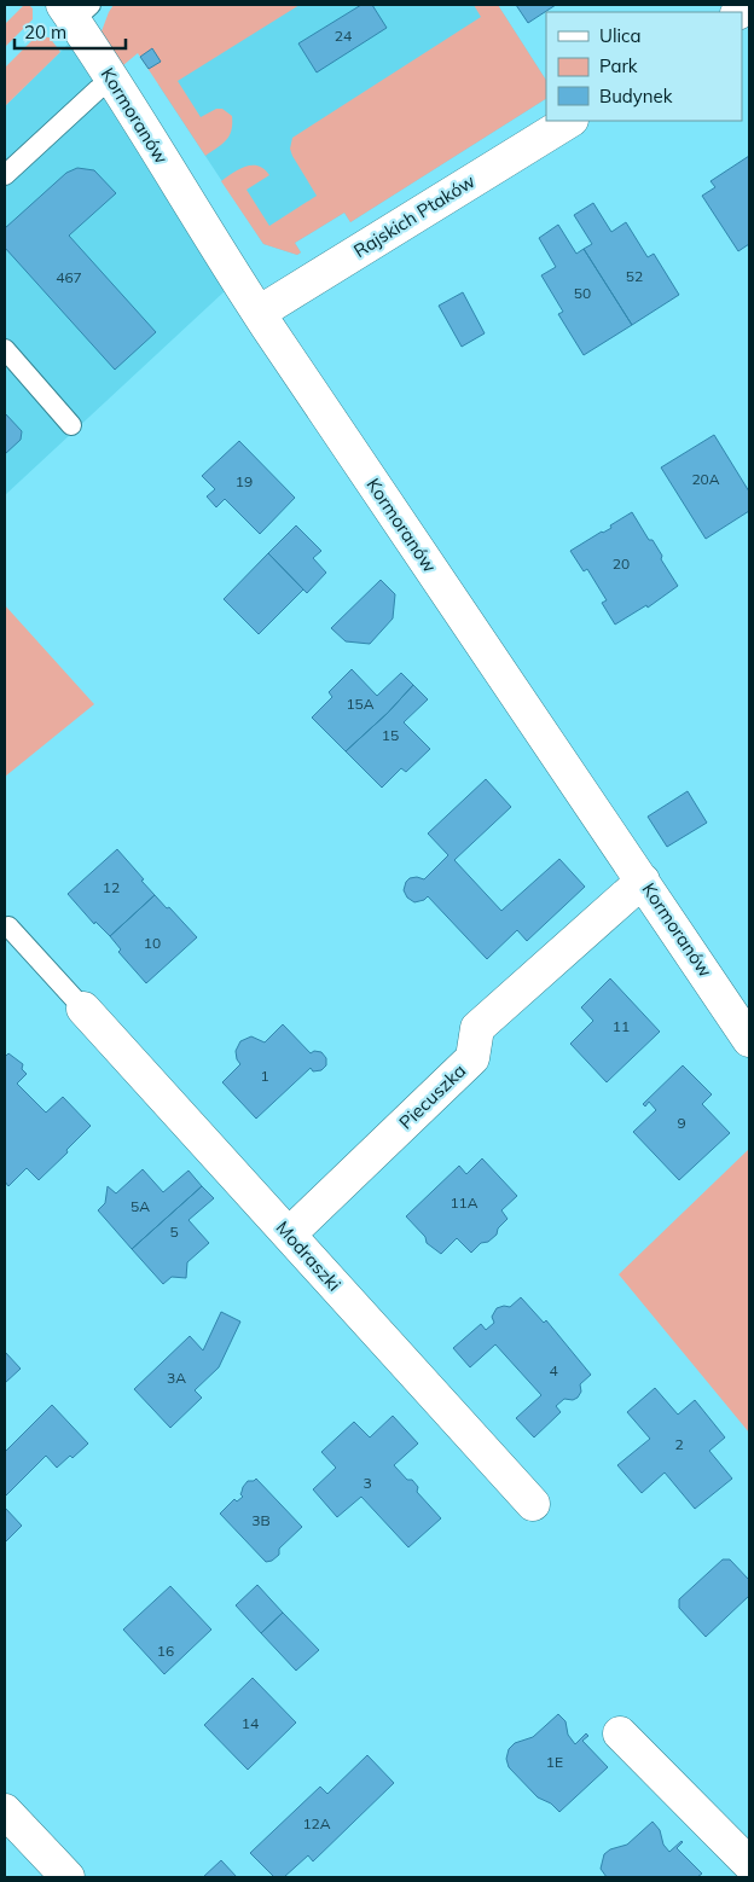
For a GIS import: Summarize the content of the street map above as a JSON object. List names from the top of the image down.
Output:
{
  "streets": {
    "street": [
      "Kormoranów",
      "Rajskich Ptaków",
      "Piecuszka",
      "Modraszki"
    ]
  },
  "crossings": [
    ["Kormoranów", "Rajskich Ptaków"],
    ["Kormoranów", "Piecuszka"],
    ["Piecuszka", "Modraszki"]
  ],
  "house_numbers": [
    "24",
    "52",
    "467",
    "50",
    "20A",
    "19",
    "20",
    "15A",
    "15",
    "12",
    "10",
    "11",
    "1",
    "9",
    "11A",
    "5A",
    "5",
    "4",
    "3A",
    "2",
    "3",
    "3B",
    "16",
    "14",
    "1E",
    "12A"
  ],
  "legend": ["Ulica", "Park", "Budynek"],
  "scale_bar": "20 m"
}
